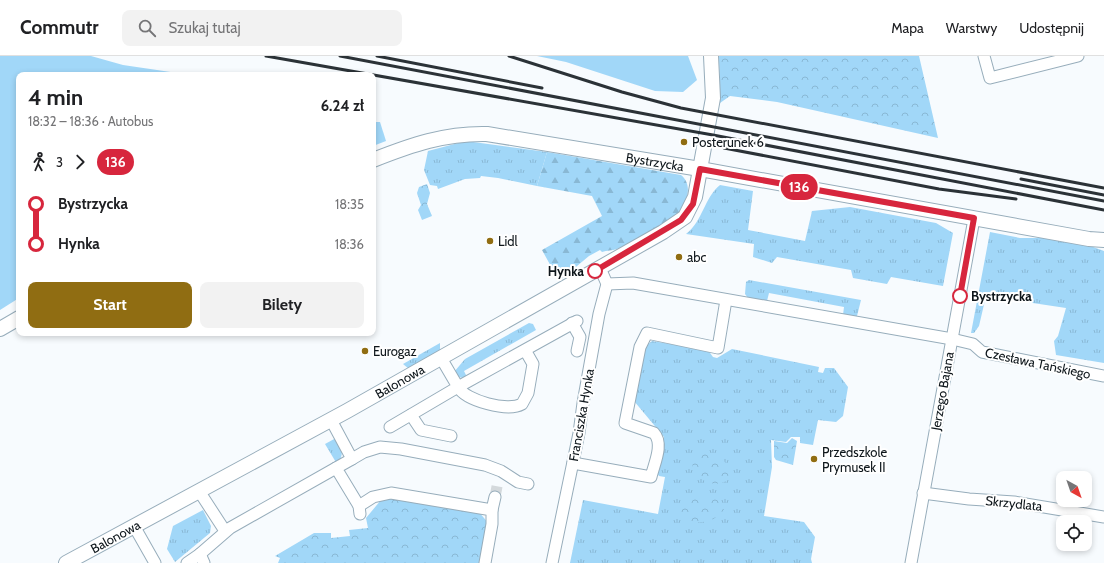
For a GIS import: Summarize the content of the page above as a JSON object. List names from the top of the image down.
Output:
{
  "streets": {
    "street": [
      "Bystrzycka",
      "Czesława Tańskiego",
      "Balonowa",
      "Jerzego Bajana",
      "Franciszka Hynka",
      "Skrzydlata"
    ]
  },
  "crossings": [
    ["Bystrzycka", "Balonowa"],
    ["Bystrzycka", "Jerzego Bajana"],
    ["Czesława Tańskiego", "Jerzego Bajana"],
    ["Czesława Tańskiego", "Franciszka Hynka"],
    ["Jerzego Bajana", "Skrzydlata"]
  ],
  "places": [
    "Posterunek 6",
    "Lidl",
    "abc",
    "Hynka",
    "Bystrzycka",
    "Eurogaz",
    "Przedszkole Prymusek II"
  ],
  "lines": ["bus line 136"],
  "north": "bottom right",
  "page": {
    "header": "Commutr",
    "search": "Szukaj tutaj",
    "nav": ["Mapa", "Warstwy", "Udostępnij"],
    "on_map": "136",
    "heading": ["4 min", "18:32 – 18:36 · Autobus", "6.24 zł"],
    "legs": ["3", "136"],
    "list": [
      {
        "name": "Bystrzycka",
        "value": "18:35"
      },
      {
        "name": "Hynka",
        "value": "18:36"
      }
    ],
    "buttons": ["Start", "Bilety"]
  }
}
